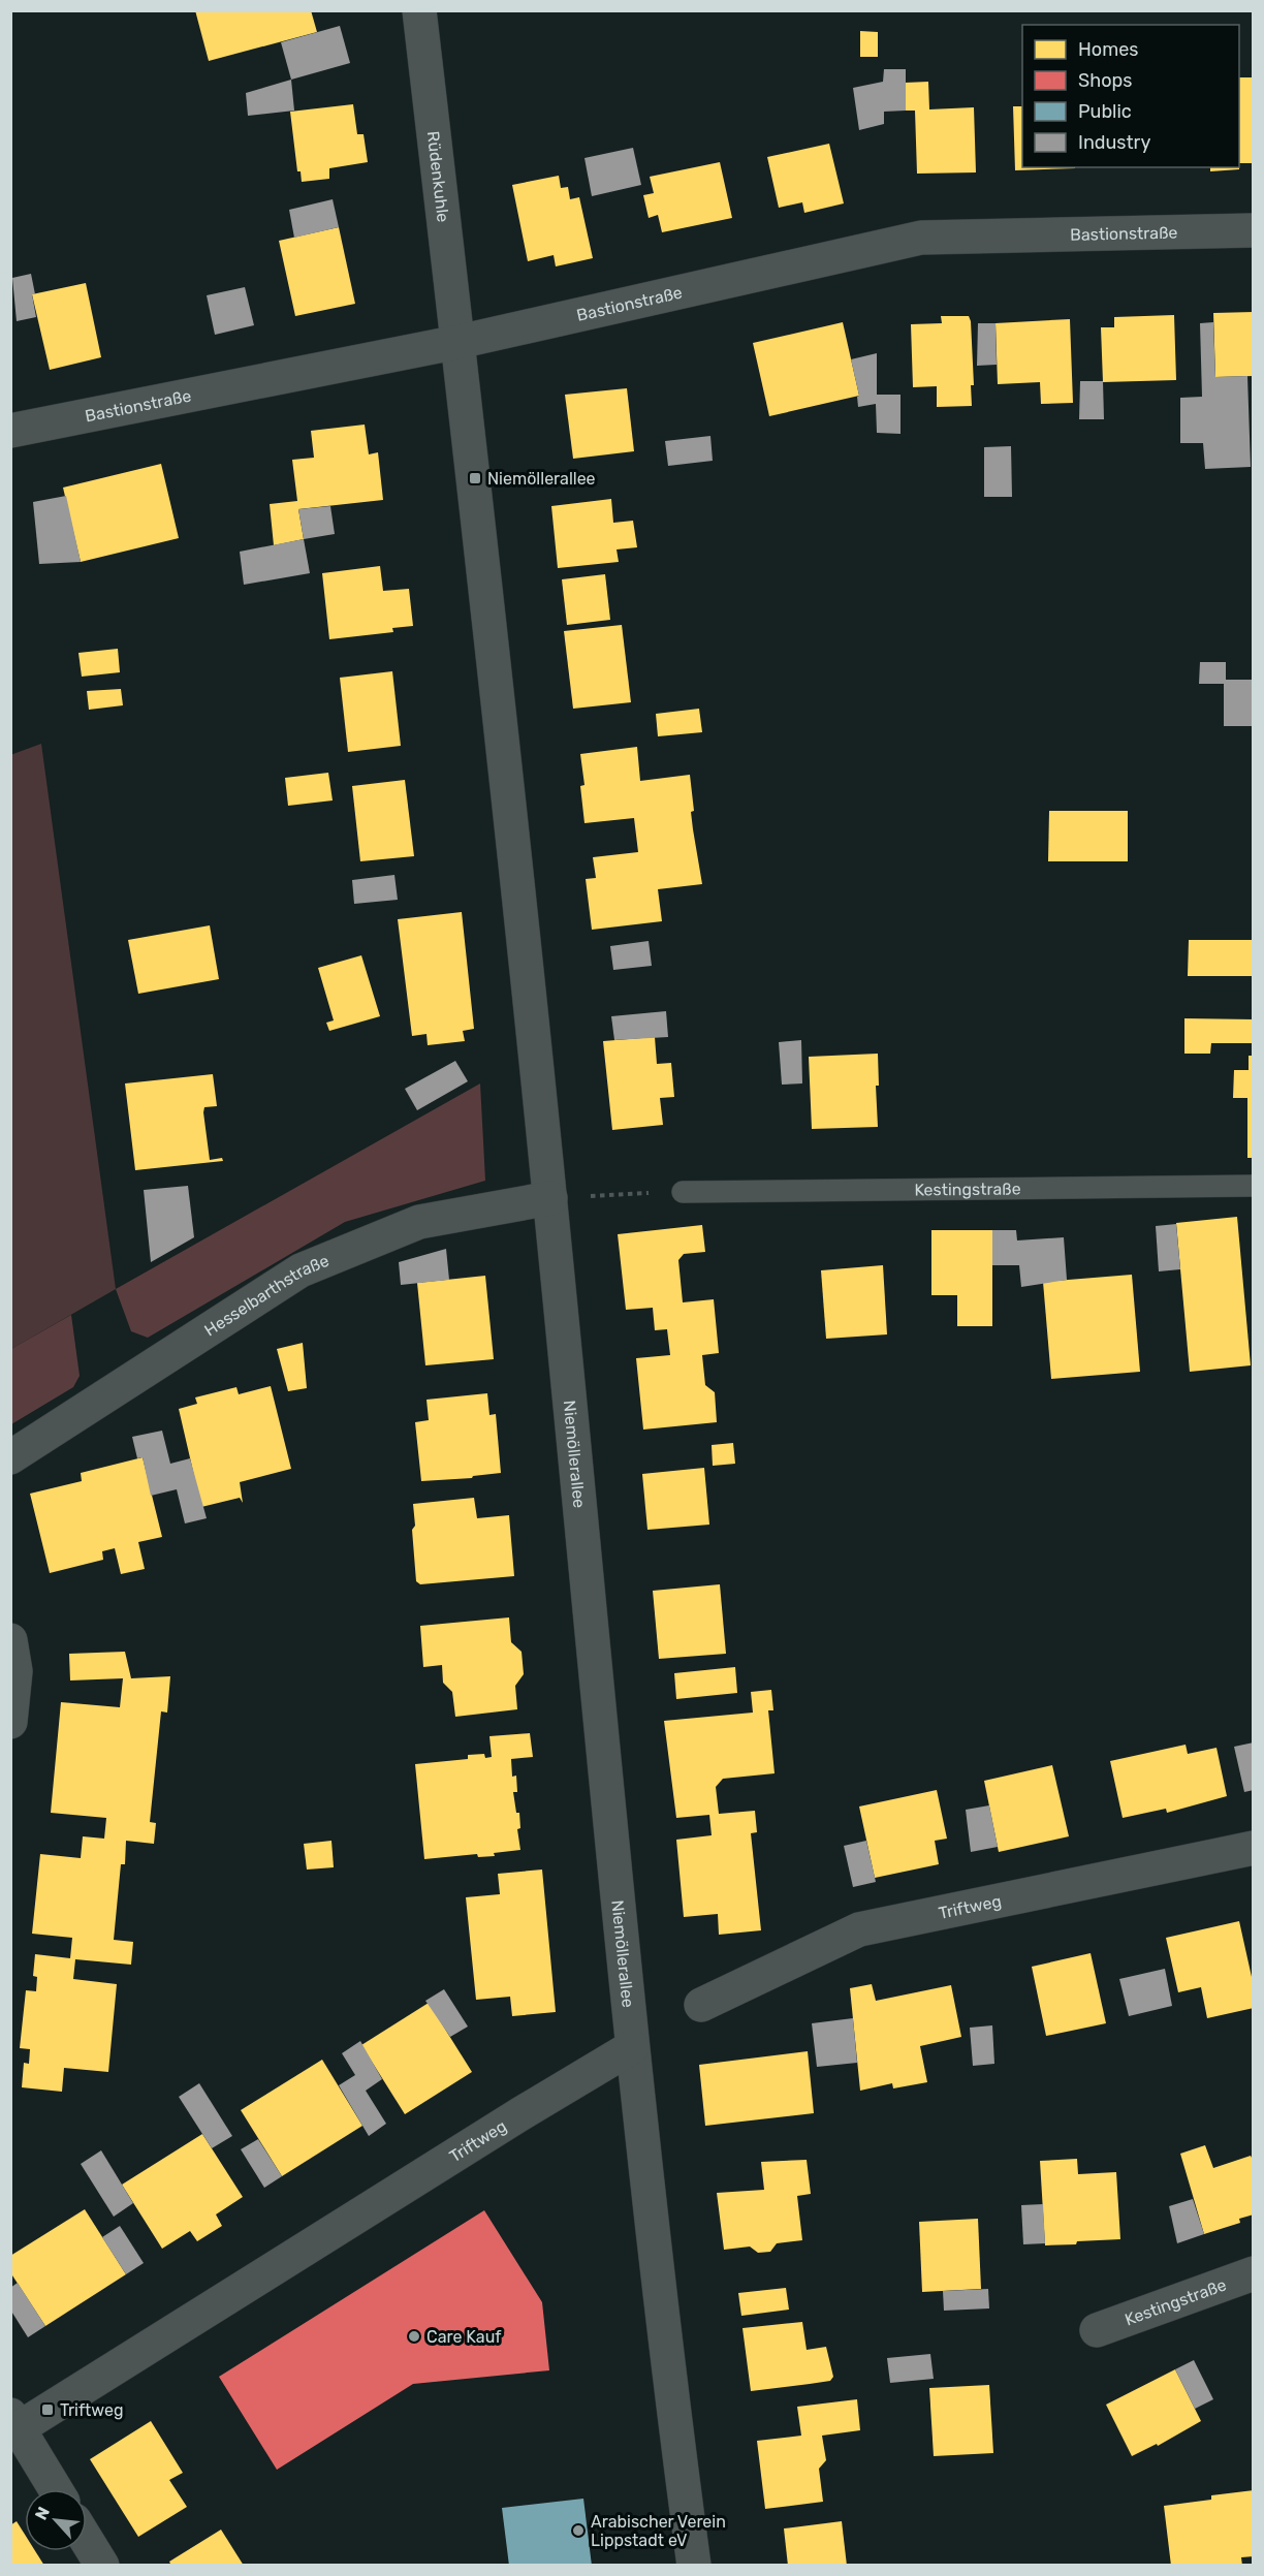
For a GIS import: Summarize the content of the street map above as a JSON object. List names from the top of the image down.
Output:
{
  "streets": {
    "street": [
      "Rüdenkuhle",
      "Bastionstraße",
      "Kestingstraße",
      "Hesselbarthstraße",
      "Niemöllerallee",
      "Triftweg"
    ]
  },
  "crossings": [
    ["Rüdenkuhle", "Bastionstraße"],
    ["Rüdenkuhle", "Niemöllerallee"],
    ["Bastionstraße", "Niemöllerallee"],
    ["Hesselbarthstraße", "Niemöllerallee"],
    ["Niemöllerallee", "Triftweg"]
  ],
  "places": {
    "transit": ["Niemöllerallee", "Triftweg"],
    "other": ["Care Kauf", "Arabischer Verein Lippstadt eV"]
  },
  "legend": [
    "Homes",
    "Shops",
    "Public",
    "Industry"
  ],
  "north": "top left"
}
